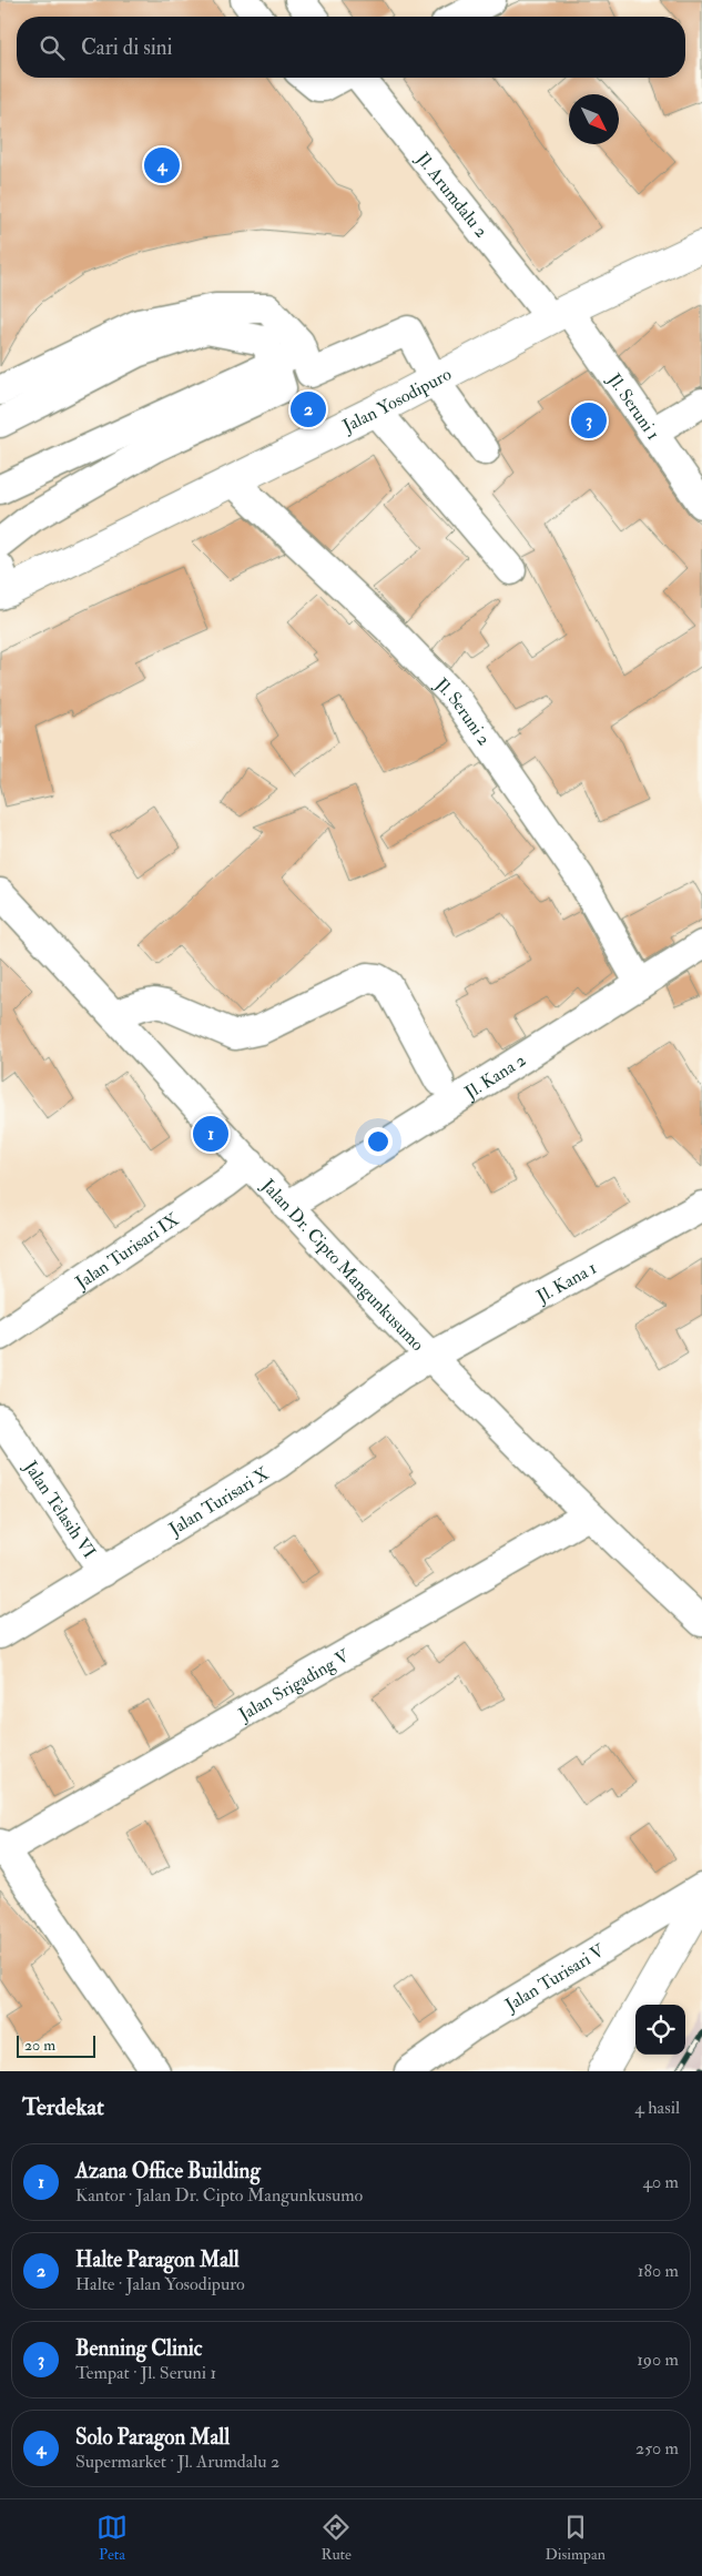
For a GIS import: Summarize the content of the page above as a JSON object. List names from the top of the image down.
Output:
{
  "streets": {
    "main road": ["Jalan Yosodipuro"],
    "street": [
      "Jl. Arumdalu 2",
      "Jl. Seruni 1",
      "Jl. Seruni 2",
      "Jl. Kana 2",
      "Jalan Turisari IX",
      "Jalan Dr. Cipto Mangunkusumo",
      "Jl. Kana 1",
      "Jalan Turisari X",
      "Jalan Telasih VI",
      "Jalan Srigading V",
      "Jalan Turisari V"
    ]
  },
  "crossings": [
    ["Jl. Arumdalu 2", "Jalan Yosodipuro"],
    ["Jl. Arumdalu 2", "Jl. Seruni 1"],
    ["Jalan Yosodipuro", "Jl. Seruni 1"],
    ["Jalan Yosodipuro", "Jl. Seruni 2"],
    ["Jl. Seruni 2", "Jl. Kana 2"],
    ["Jl. Kana 2", "Jalan Dr. Cipto Mangunkusumo"],
    ["Jalan Turisari IX", "Jalan Dr. Cipto Mangunkusumo"],
    ["Jalan Dr. Cipto Mangunkusumo", "Jl. Kana 1"],
    ["Jalan Dr. Cipto Mangunkusumo", "Jalan Turisari X"],
    ["Jalan Dr. Cipto Mangunkusumo", "Jalan Srigading V"],
    ["Jl. Kana 1", "Jalan Turisari X"],
    ["Jalan Turisari X", "Jalan Telasih VI"]
  ],
  "scale_bar": "20 m",
  "north": "bottom right",
  "page": {
    "search": "Cari di sini",
    "pins": [
      "4",
      "2",
      "3",
      "1"
    ],
    "scale": "20 m",
    "heading": ["Terdekat", "4 hasil"],
    "list": [
      {
        "mark": "1",
        "name": "Azana Office Building",
        "note": "Kantor · Jalan Dr. Cipto Mangunkusumo",
        "value": "40 m"
      },
      {
        "mark": "2",
        "name": "Halte Paragon Mall",
        "note": "Halte · Jalan Yosodipuro",
        "value": "180 m"
      },
      {
        "mark": "3",
        "name": "Benning Clinic",
        "note": "Tempat · Jl. Seruni 1",
        "value": "190 m"
      },
      {
        "mark": "4",
        "name": "Solo Paragon Mall",
        "note": "Supermarket · Jl. Arumdalu 2",
        "value": "250 m"
      }
    ],
    "nav": ["Peta", "Rute", "Disimpan"]
  }
}
